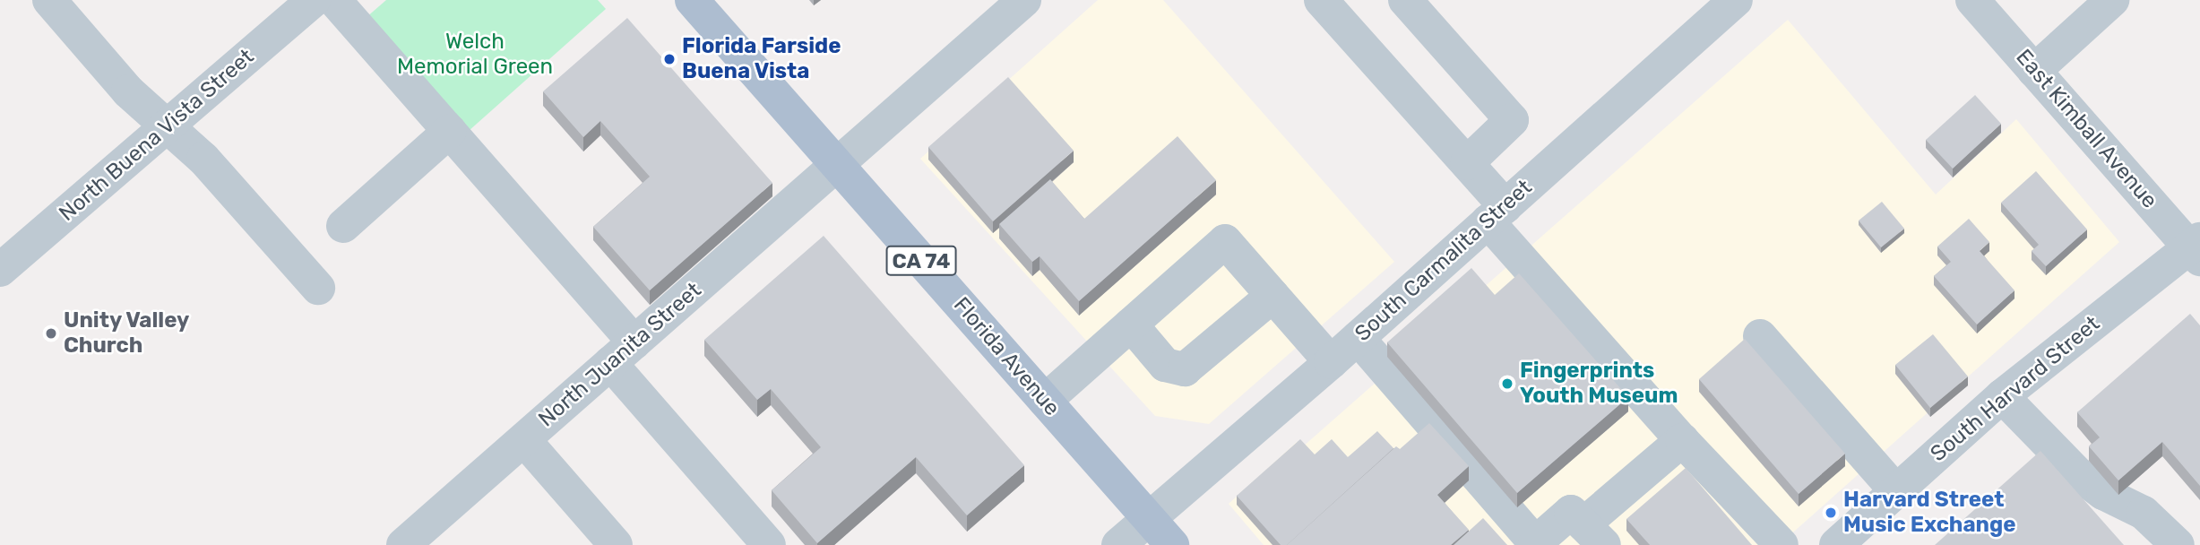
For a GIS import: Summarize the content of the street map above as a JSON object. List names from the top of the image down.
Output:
{
  "streets": {
    "main road": ["CA 74", "Florida Avenue"],
    "street": [
      "East Kimball Avenue",
      "North Buena Vista Street",
      "South Carmalita Street",
      "North Juanita Street",
      "South Harvard Street"
    ]
  },
  "crossings": [
    ["East Kimball Avenue", "South Harvard Street"],
    ["South Carmalita Street", "Florida Avenue"],
    ["North Juanita Street", "Florida Avenue"]
  ],
  "parks": ["Welch Memorial Green"],
  "places": [
    "Florida Farside Buena Vista",
    "Unity Valley Church",
    "Fingerprints Youth Museum",
    "Harvard Street Music Exchange"
  ]
}
